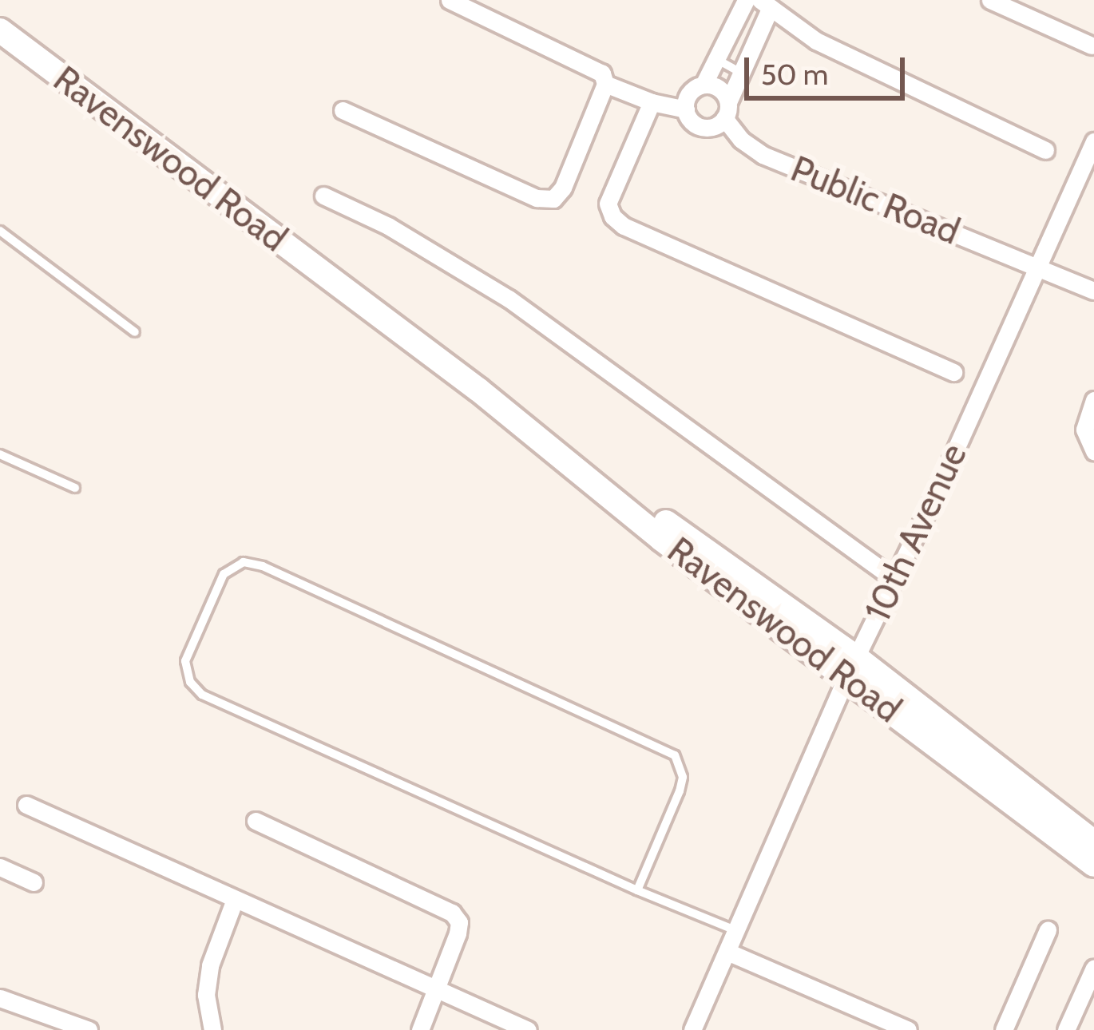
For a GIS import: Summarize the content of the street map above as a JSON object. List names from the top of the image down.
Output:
{
  "streets": {
    "street": ["Ravenswood Road", "Public Road", "10th Avenue"]
  },
  "crossings": [
    ["Ravenswood Road", "10th Avenue"],
    ["Public Road", "10th Avenue"]
  ],
  "scale_bar": "50 m"
}
